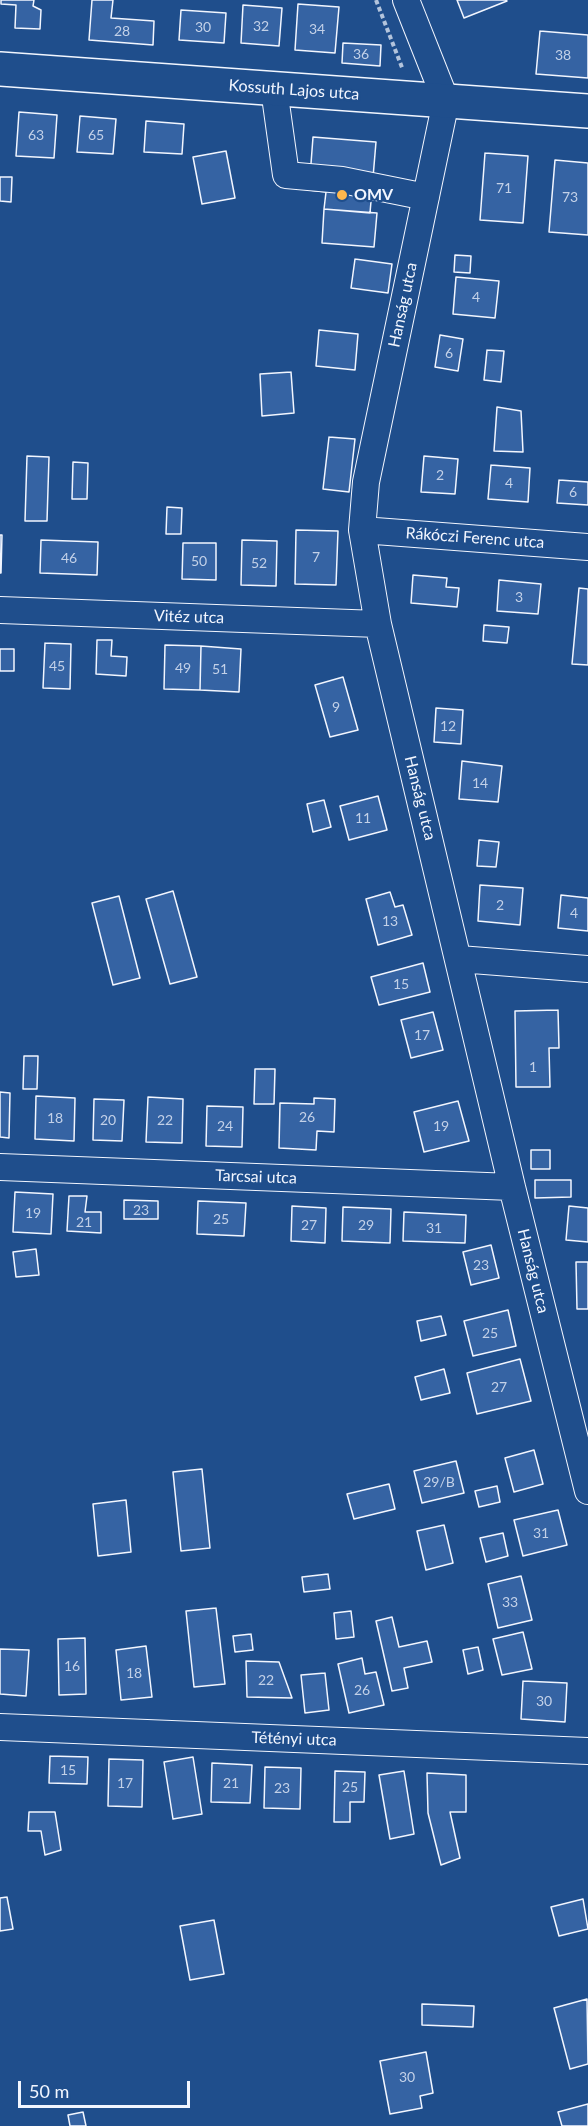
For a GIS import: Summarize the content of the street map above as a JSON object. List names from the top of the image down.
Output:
{
  "streets": {
    "main road": ["Kossuth Lajos utca"],
    "street": [
      "Hanság utca",
      "Rákóczi Ferenc utca",
      "Vitéz utca",
      "Tarcsai utca",
      "Tétényi utca"
    ]
  },
  "crossings": [
    ["Kossuth Lajos utca", "Hanság utca"],
    ["Hanság utca", "Rákóczi Ferenc utca"],
    ["Hanság utca", "Vitéz utca"],
    ["Hanság utca", "Tarcsai utca"]
  ],
  "places": ["OMV"],
  "house_numbers": [
    "32",
    "30",
    "34",
    "28",
    "36",
    "38",
    "63",
    "65",
    "71",
    "73",
    "4",
    "6",
    "2",
    "4",
    "6",
    "7",
    "46",
    "50",
    "52",
    "3",
    "45",
    "49",
    "51",
    "9",
    "12",
    "14",
    "11",
    "2",
    "4",
    "13",
    "15",
    "17",
    "1",
    "26",
    "18",
    "20",
    "22",
    "24",
    "19",
    "23",
    "19",
    "25",
    "21",
    "27",
    "29",
    "31",
    "23",
    "25",
    "27",
    "29/B",
    "31",
    "33",
    "16",
    "18",
    "22",
    "26",
    "30",
    "15",
    "17",
    "21",
    "25",
    "23",
    "30"
  ],
  "scale_bar": "50 m"
}
